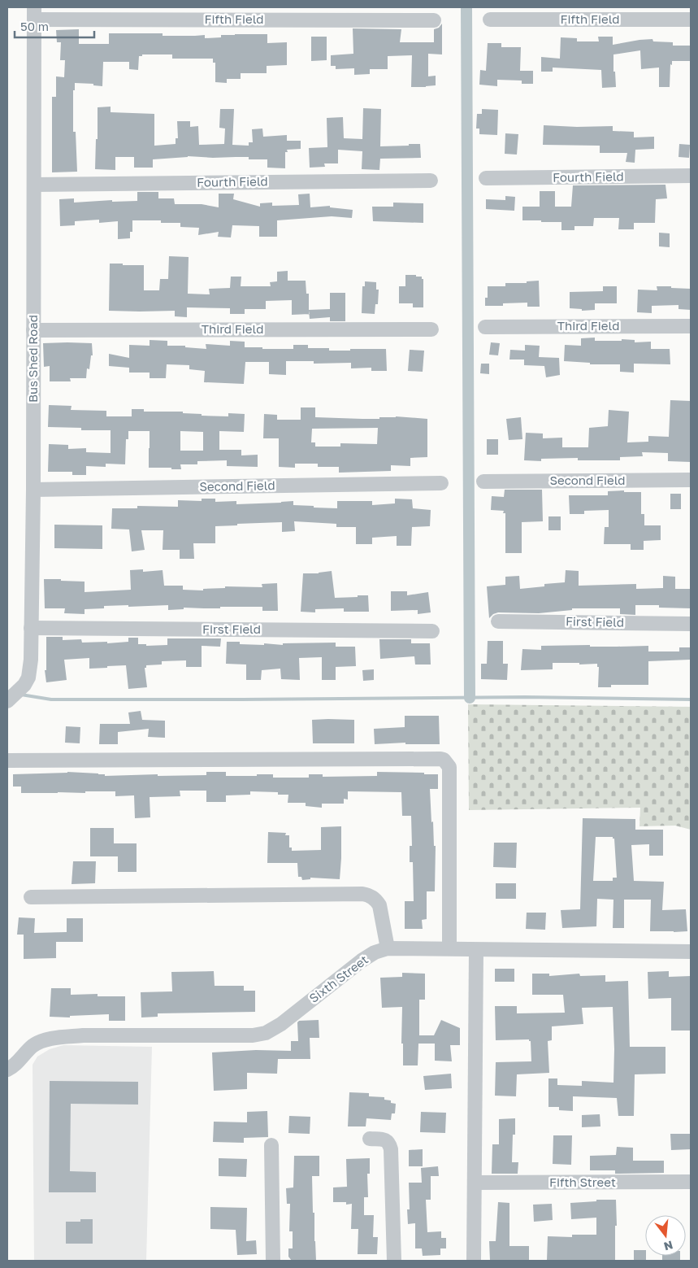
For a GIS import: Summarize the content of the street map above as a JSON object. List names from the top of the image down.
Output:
{
  "streets": {
    "street": [
      "Fifth Field",
      "Fourth Field",
      "Third Field",
      "Bus Shed Road",
      "Second Field",
      "First Field",
      "Sixth Street",
      "Fifth Street"
    ]
  },
  "crossings": [
    ["Fifth Field", "Bus Shed Road"],
    ["Fourth Field", "Bus Shed Road"],
    ["Third Field", "Bus Shed Road"],
    ["Bus Shed Road", "Second Field"],
    ["Bus Shed Road", "First Field"]
  ],
  "scale_bar": "50 m",
  "north": "bottom"
}
